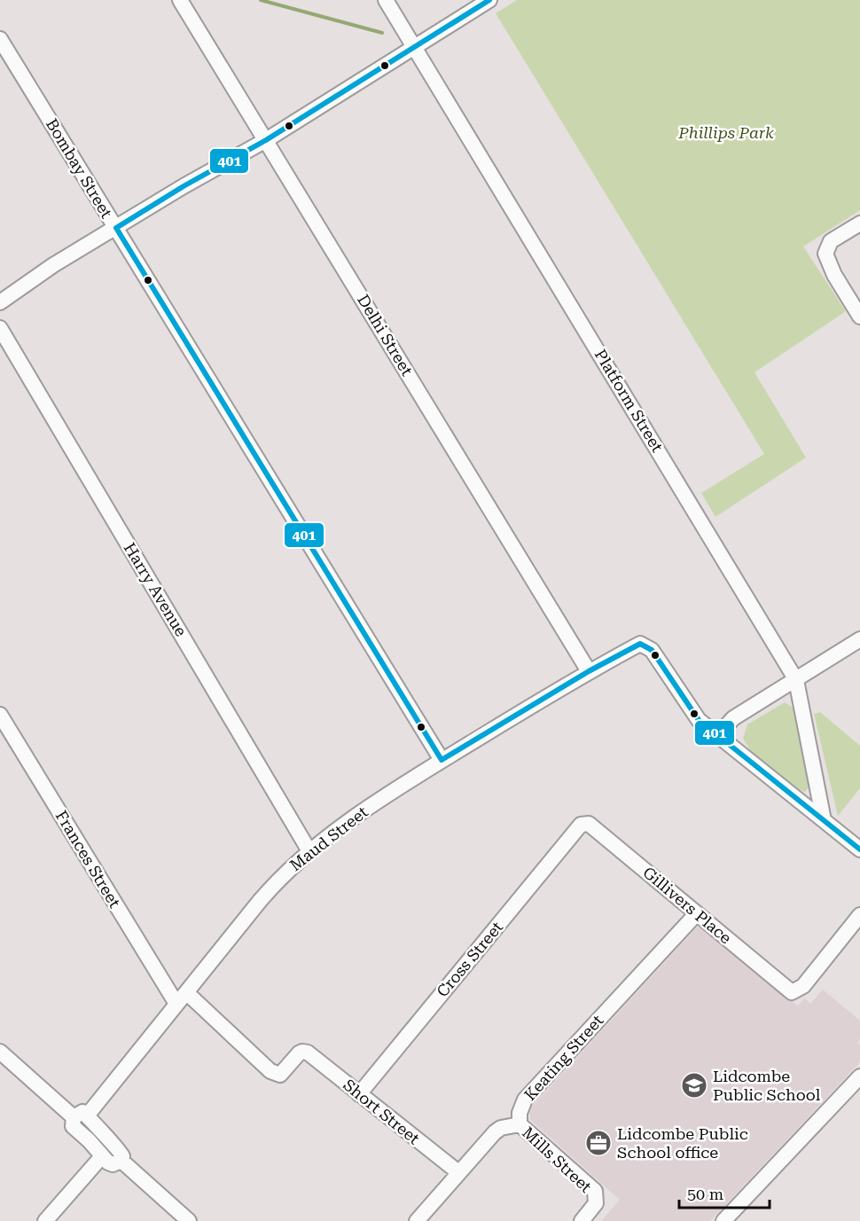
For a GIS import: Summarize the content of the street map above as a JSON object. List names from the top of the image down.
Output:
{
  "streets": {
    "street": [
      "Bombay Street",
      "Delhi Street",
      "Platform Street",
      "Harry Avenue",
      "Maud Street",
      "Frances Street",
      "Gillivers Place",
      "Cross Street",
      "Keating Street",
      "Short Street",
      "Mills Street"
    ]
  },
  "crossings": [
    ["Bombay Street", "Maud Street"],
    ["Delhi Street", "Maud Street"],
    ["Harry Avenue", "Maud Street"],
    ["Maud Street", "Frances Street"],
    ["Maud Street", "Short Street"],
    ["Gillivers Place", "Cross Street"],
    ["Gillivers Place", "Keating Street"],
    ["Cross Street", "Short Street"],
    ["Keating Street", "Mills Street"]
  ],
  "parks": ["Phillips Park"],
  "places": {
    "school or university": ["Lidcombe Public School"],
    "office": ["Lidcombe Public School office"]
  },
  "lines": ["transit line 401"],
  "scale_bar": "50 m"
}
